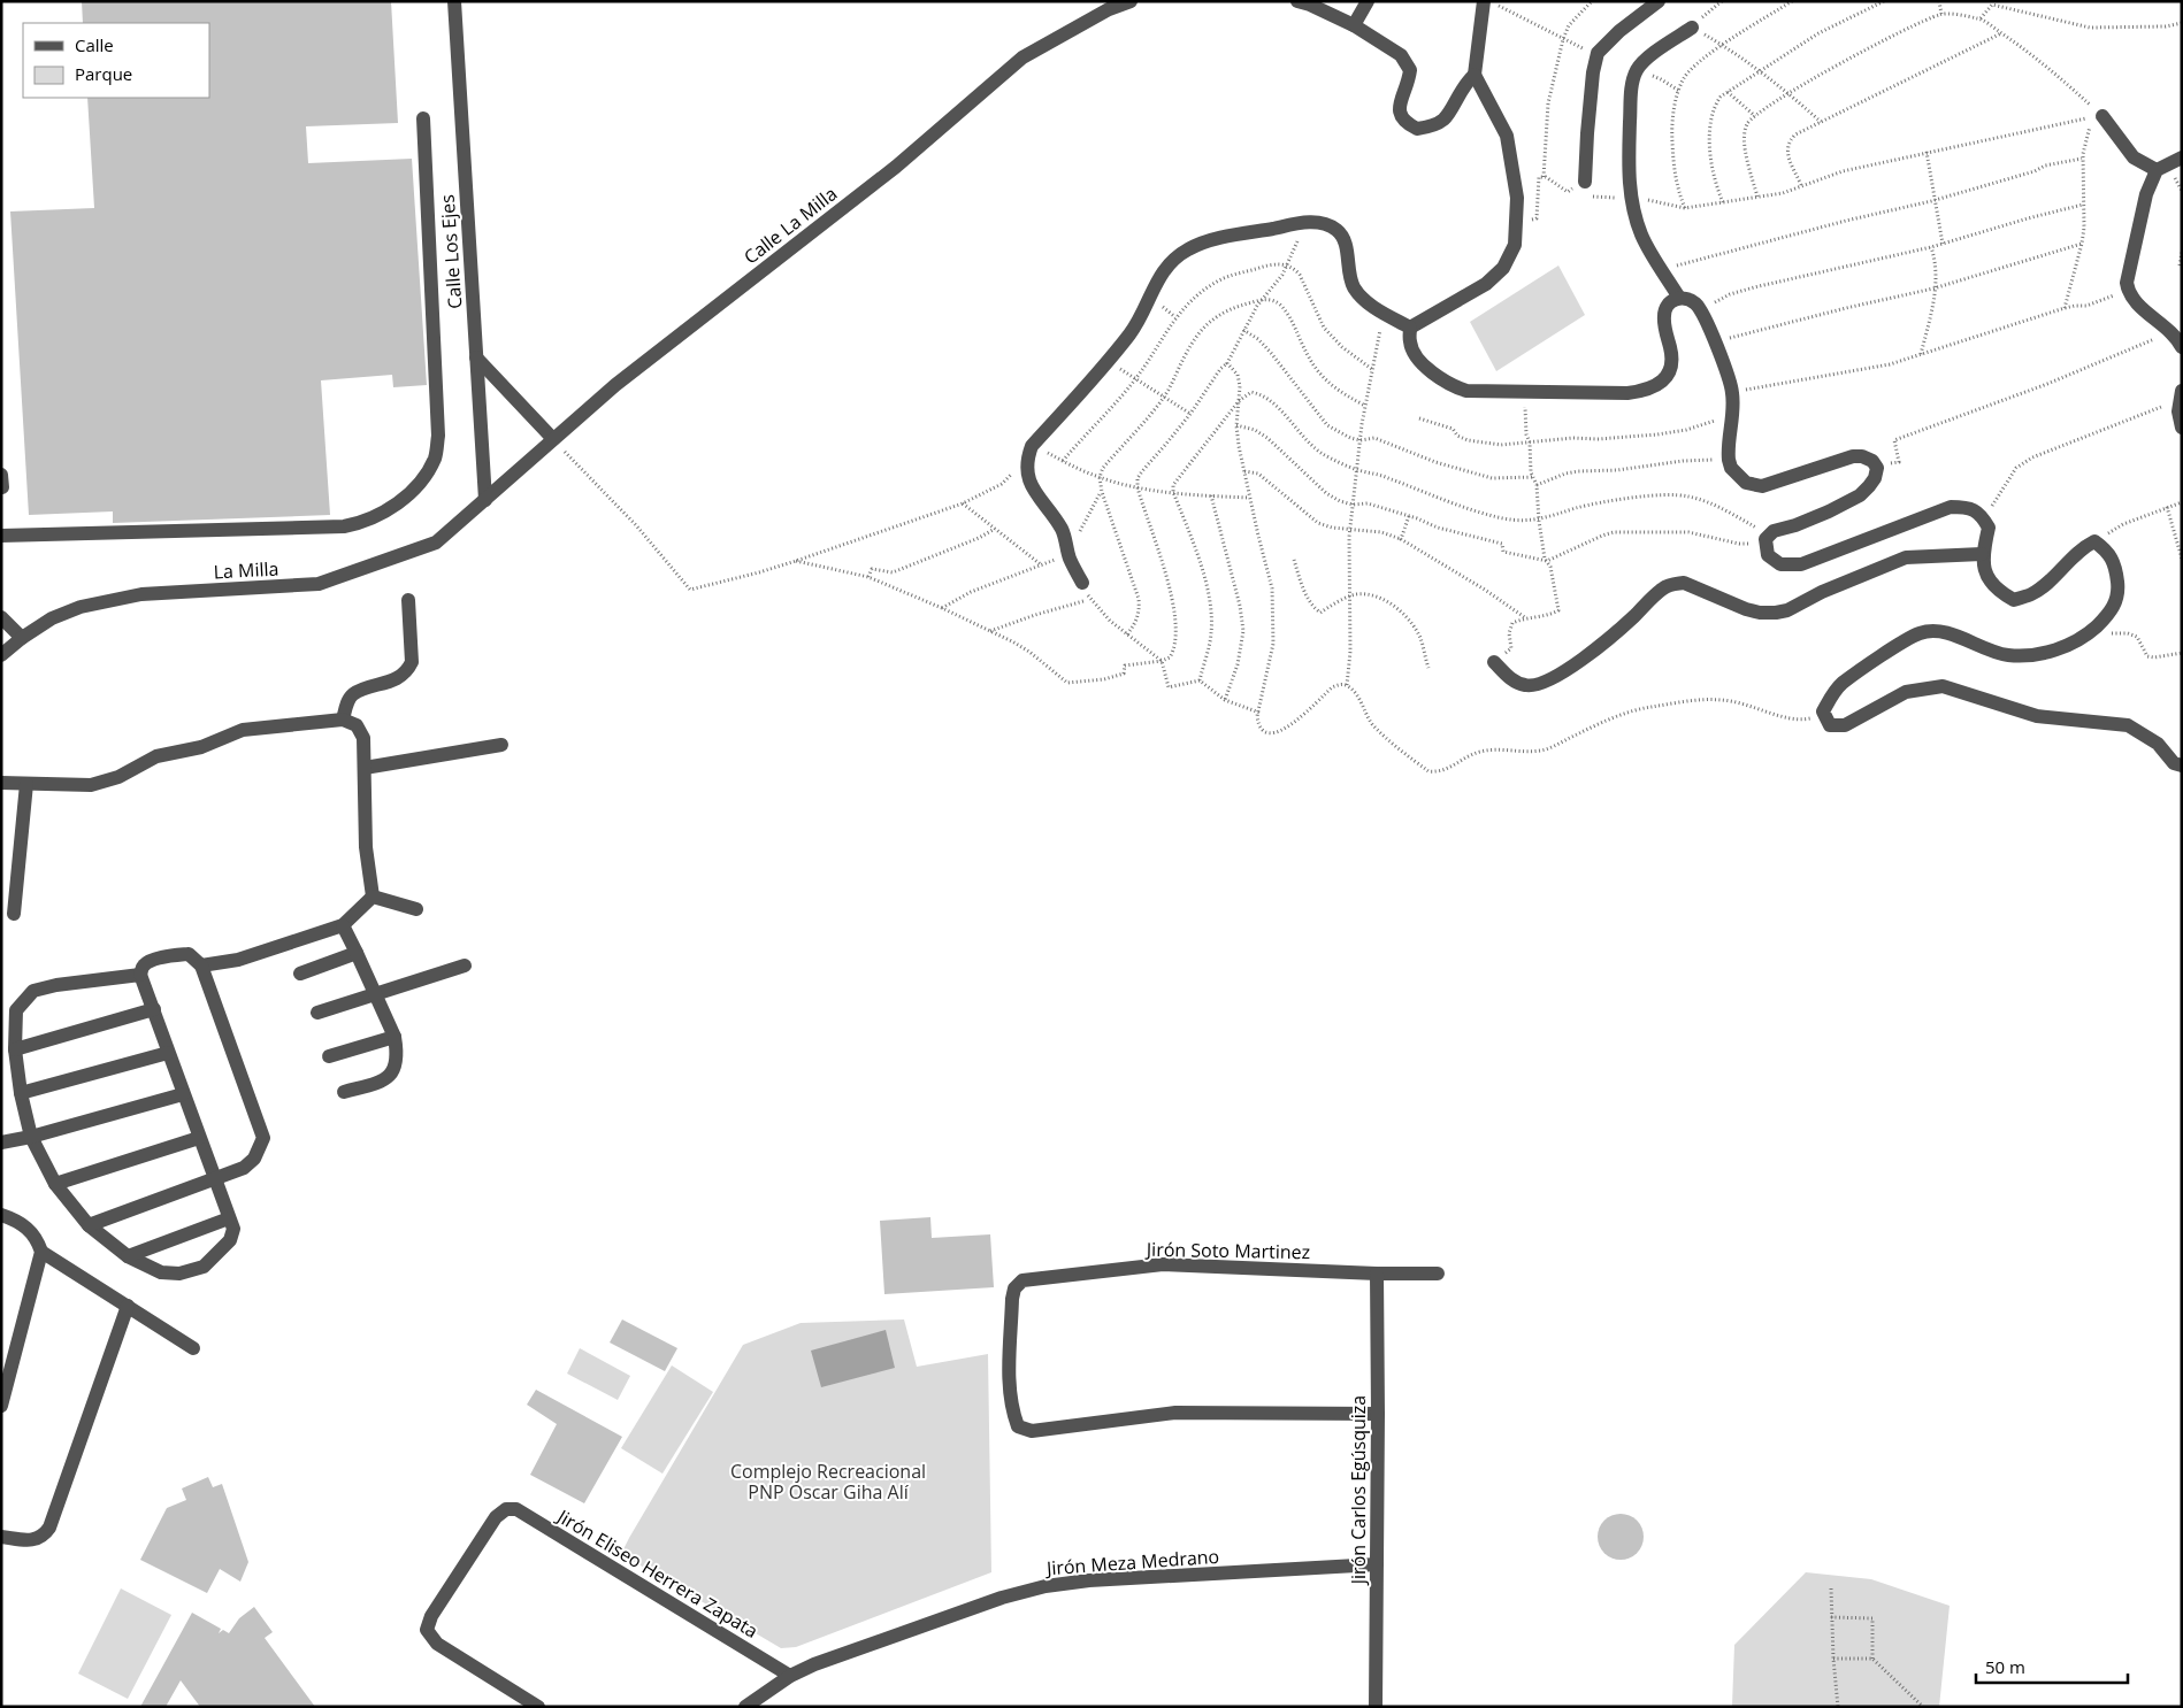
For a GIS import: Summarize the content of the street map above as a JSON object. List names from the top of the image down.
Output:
{
  "streets": {
    "street": [
      "Calle La Milla",
      "Calle Los Ejes",
      "La Milla",
      "Jirón Soto Martinez",
      "Jirón Carlos Egúsquiza",
      "Jirón Meza Medrano",
      "Jirón Eliseo Herrera Zapata"
    ]
  },
  "crossings": [
    ["Calle La Milla", "Calle Los Ejes"],
    ["Calle La Milla", "La Milla"],
    ["Calle Los Ejes", "La Milla"],
    ["Jirón Soto Martinez", "Jirón Carlos Egúsquiza"],
    ["Jirón Carlos Egúsquiza", "Jirón Meza Medrano"],
    ["Jirón Meza Medrano", "Jirón Eliseo Herrera Zapata"]
  ],
  "parks": ["Complejo Recreacional PNP Oscar Giha Alí"],
  "legend": ["Calle", "Parque"],
  "scale_bar": "50 m"
}
